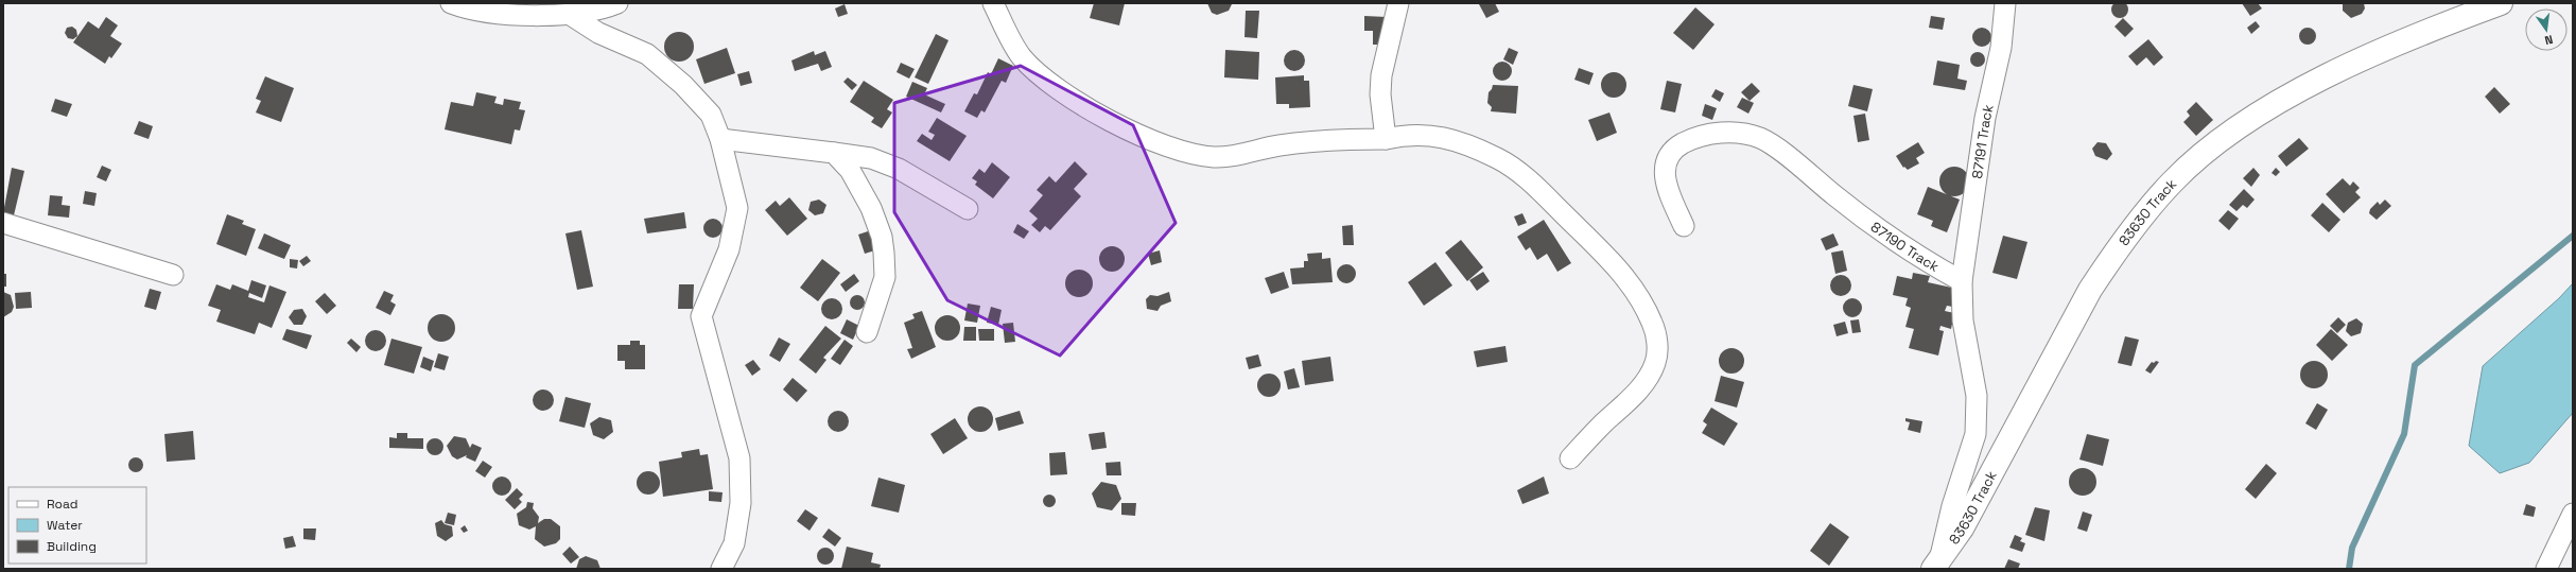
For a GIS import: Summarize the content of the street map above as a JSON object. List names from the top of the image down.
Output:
{
  "streets": {
    "street": ["87191 Track", "83630 Track", "87190 Track"]
  },
  "crossings": [
    ["87191 Track", "87190 Track"]
  ],
  "legend": ["Road", "Water", "Building"],
  "north": "bottom"
}
